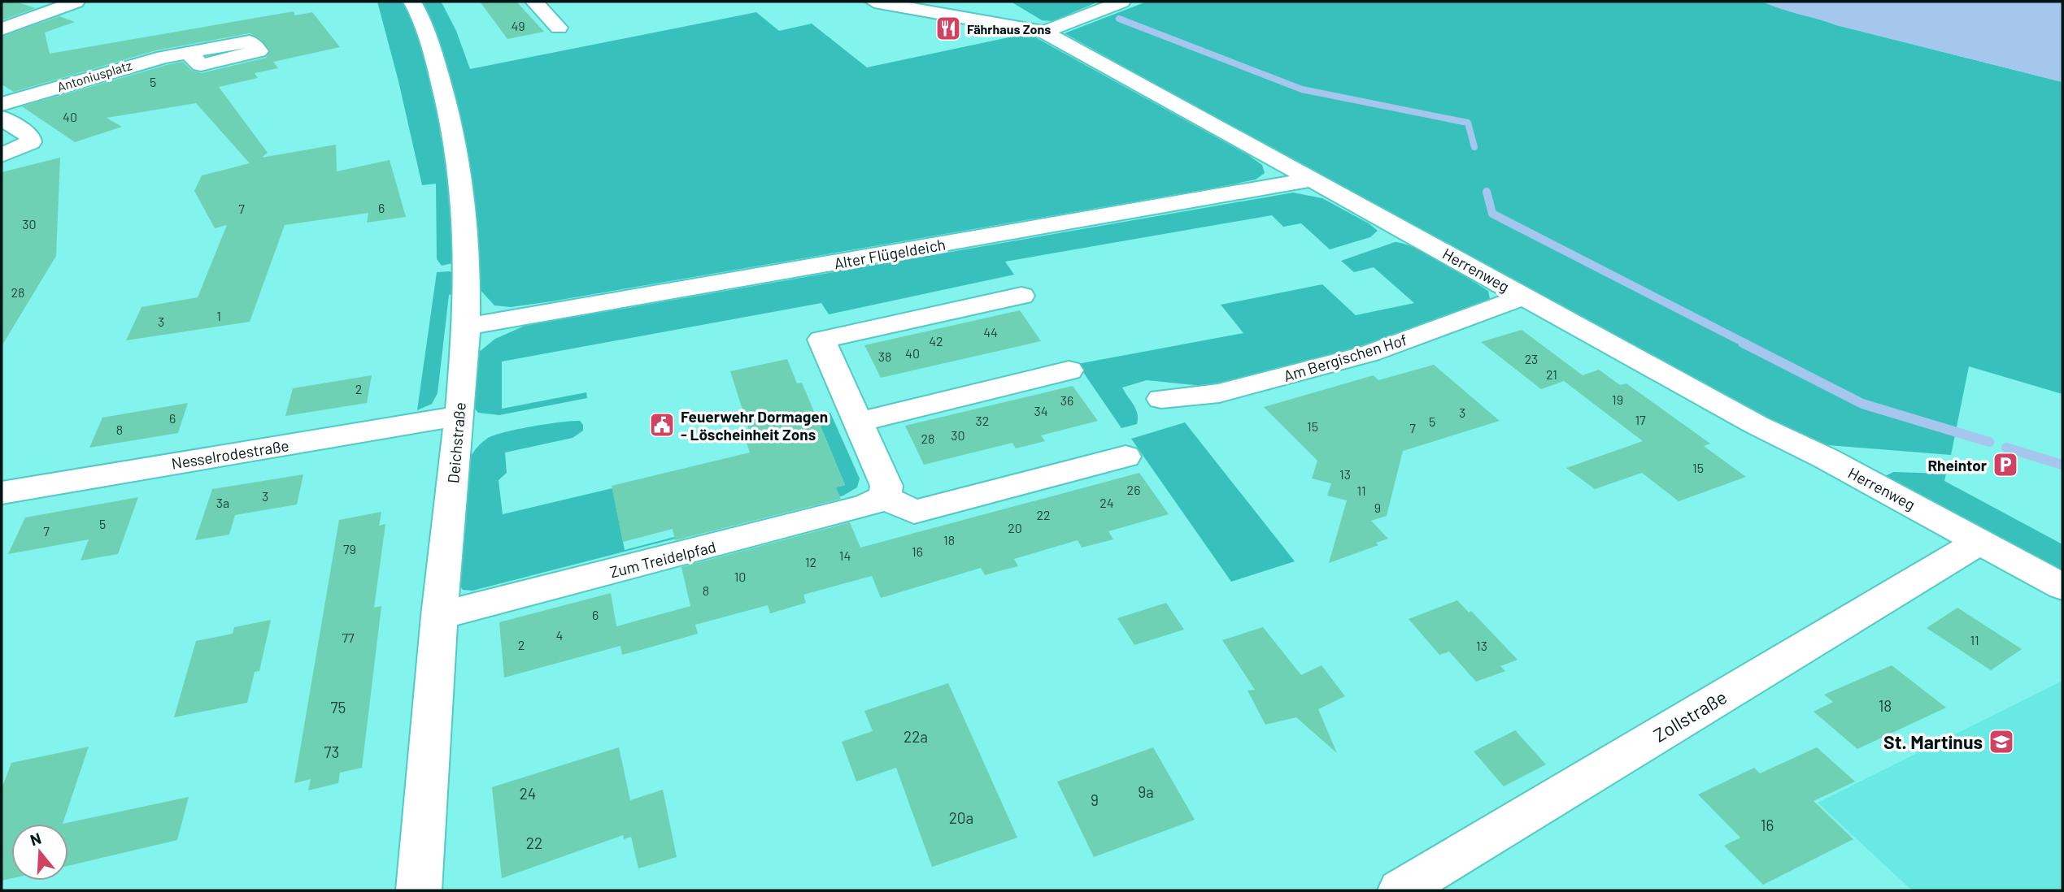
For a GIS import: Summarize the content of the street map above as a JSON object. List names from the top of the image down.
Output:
{
  "streets": {
    "street": [
      "Antoniusplatz",
      "Alter Flügeldeich",
      "Herrenweg",
      "Am Bergischen Hof",
      "Deichstraße",
      "Nesselrodestraße",
      "Zum Treidelpfad",
      "Zollstraße"
    ]
  },
  "crossings": [
    ["Alter Flügeldeich", "Herrenweg"],
    ["Alter Flügeldeich", "Deichstraße"],
    ["Herrenweg", "Am Bergischen Hof"],
    ["Herrenweg", "Zollstraße"],
    ["Deichstraße", "Nesselrodestraße"],
    ["Deichstraße", "Zum Treidelpfad"]
  ],
  "places": {
    "restaurant": ["Fährhaus Zons"],
    "public building": ["Feuerwehr Dormagen - Löscheinheit Zons"],
    "parking": ["Rheintor"],
    "school or university": ["St. Martinus"]
  },
  "house_numbers": [
    "49",
    "5",
    "40",
    "6",
    "7",
    "30",
    "28",
    "1",
    "3",
    "44",
    "42",
    "40",
    "38",
    "23",
    "21",
    "2",
    "19",
    "36",
    "34",
    "3",
    "6",
    "17",
    "32",
    "5",
    "15",
    "7",
    "8",
    "30",
    "28",
    "15",
    "13",
    "26",
    "11",
    "3",
    "3a",
    "24",
    "9",
    "22",
    "5",
    "20",
    "7",
    "18",
    "79",
    "16",
    "14",
    "12",
    "10",
    "8",
    "6",
    "4",
    "77",
    "11",
    "2",
    "13",
    "18",
    "75",
    "22a",
    "73",
    "9a",
    "24",
    "9",
    "20a",
    "16",
    "22"
  ],
  "north": "top"
}
